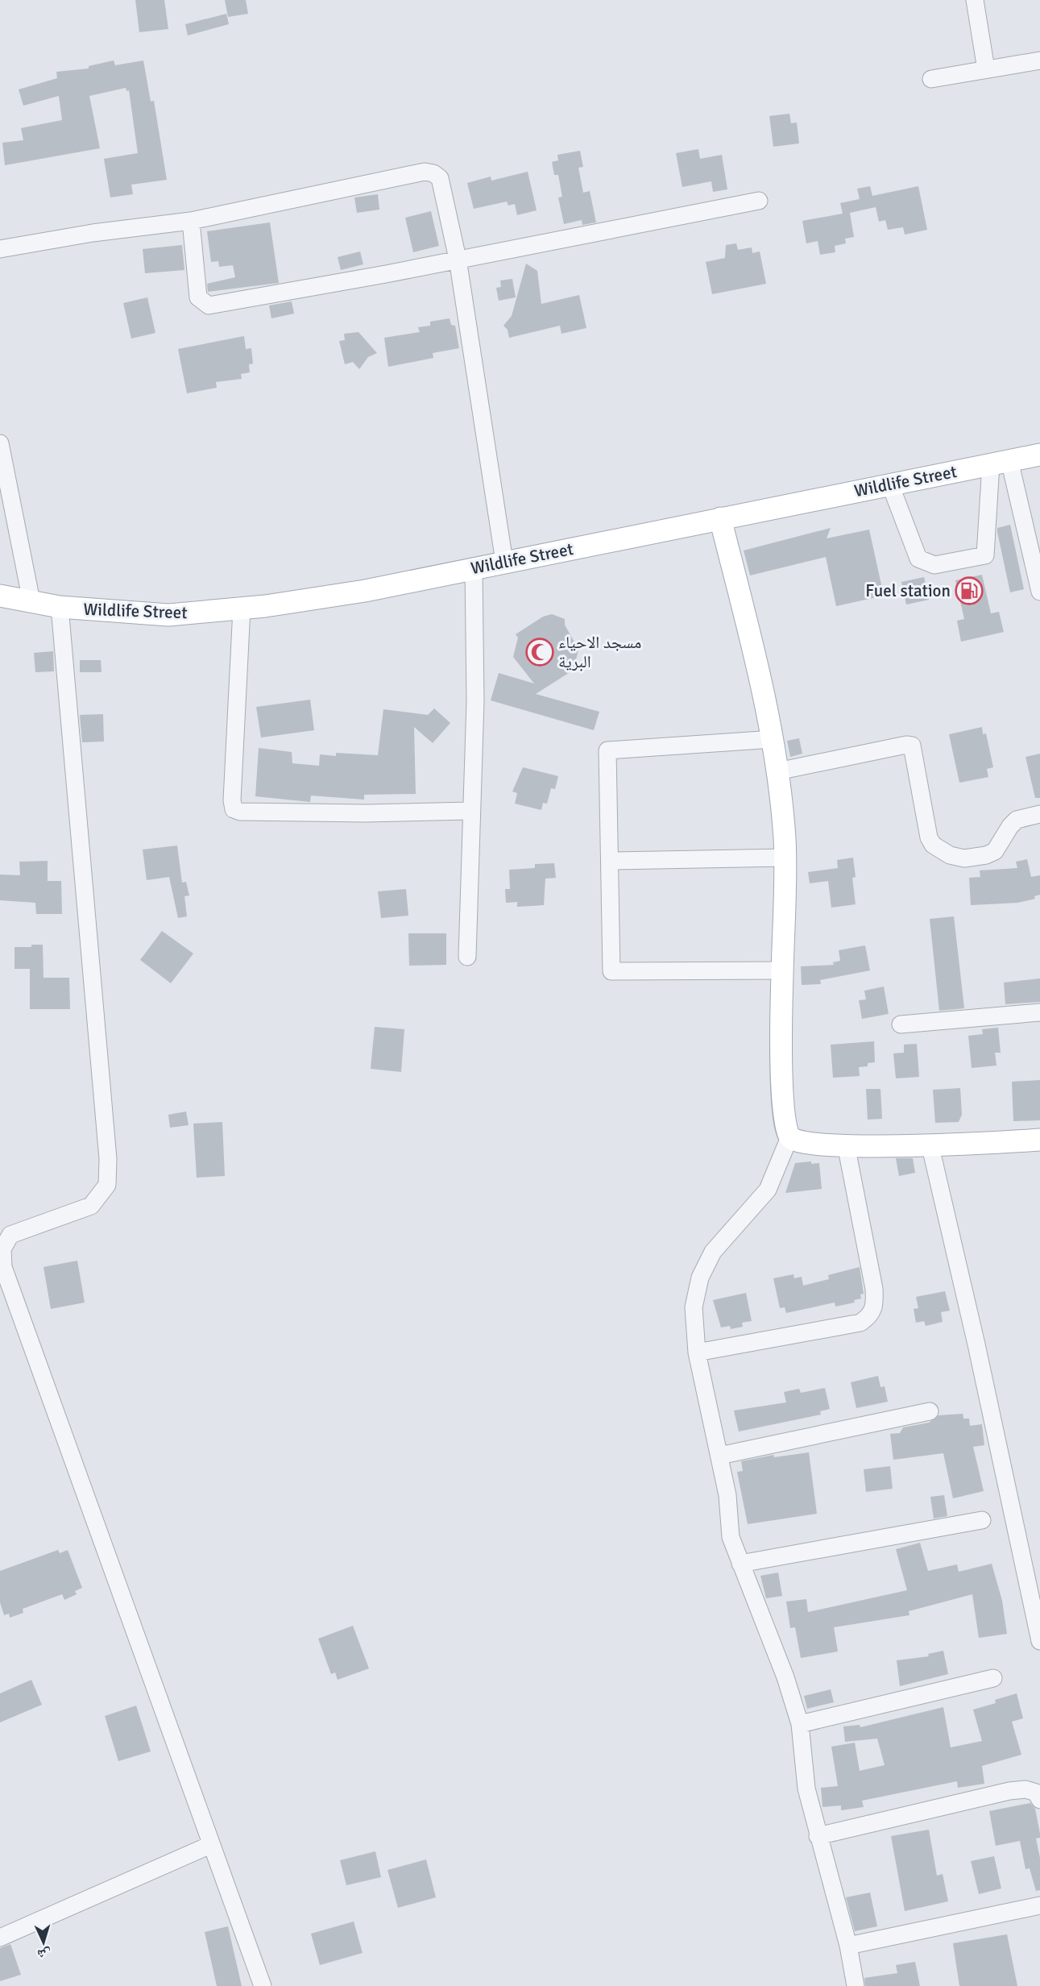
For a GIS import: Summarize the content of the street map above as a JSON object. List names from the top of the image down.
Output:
{
  "streets": {
    "main road": ["Wildlife Street"]
  },
  "places": {
    "fuel station": ["Fuel station"],
    "mosque": ["مسجد الاحياء البرية"]
  },
  "north": "bottom"
}
